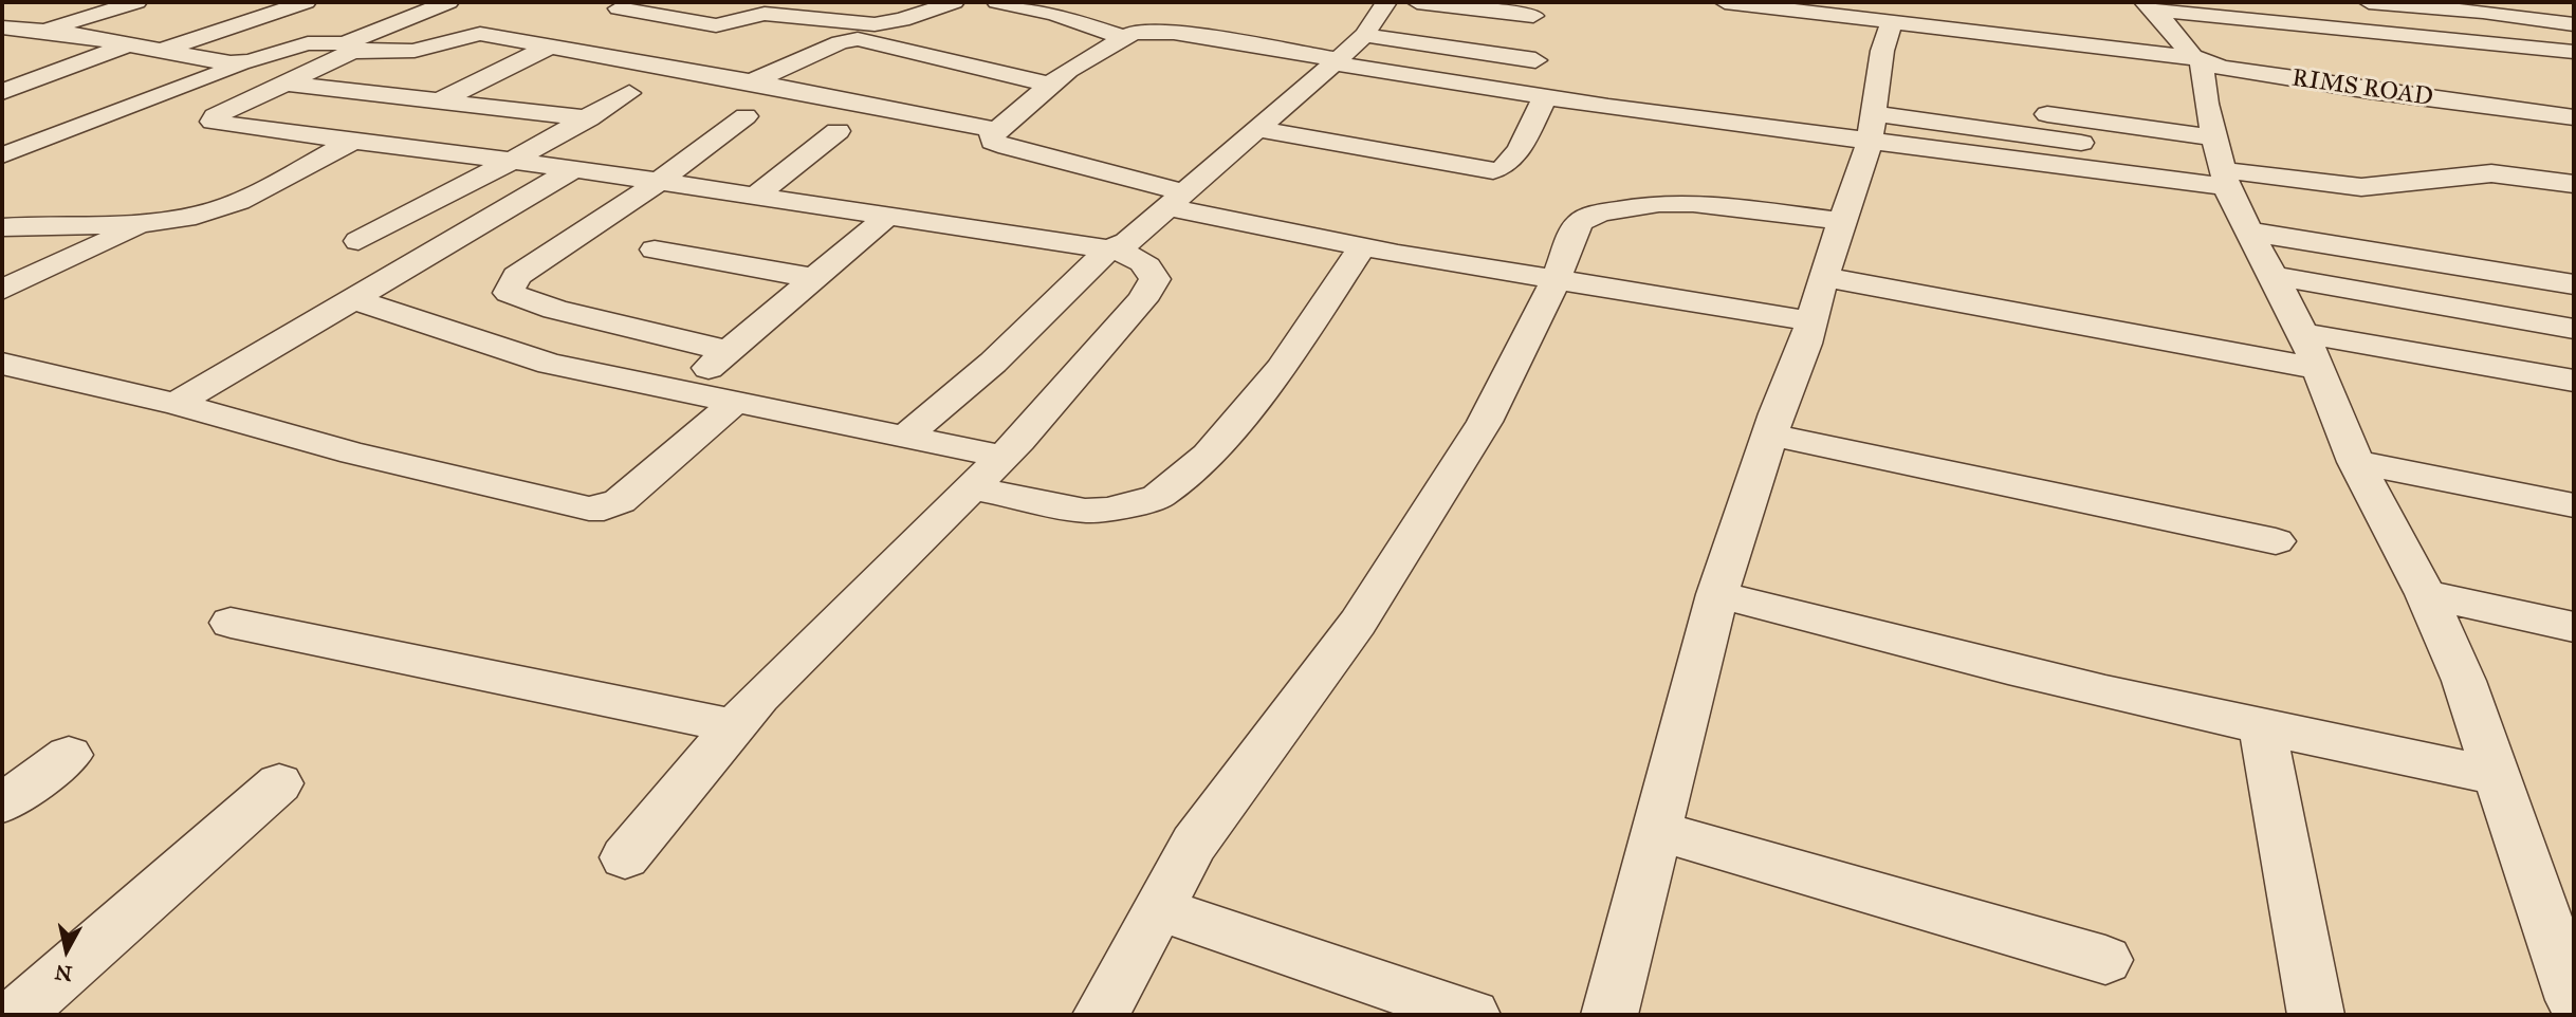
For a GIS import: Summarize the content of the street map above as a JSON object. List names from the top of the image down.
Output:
{
  "streets": {
    "street": ["RIMS ROAD"]
  },
  "north": "bottom"
}
